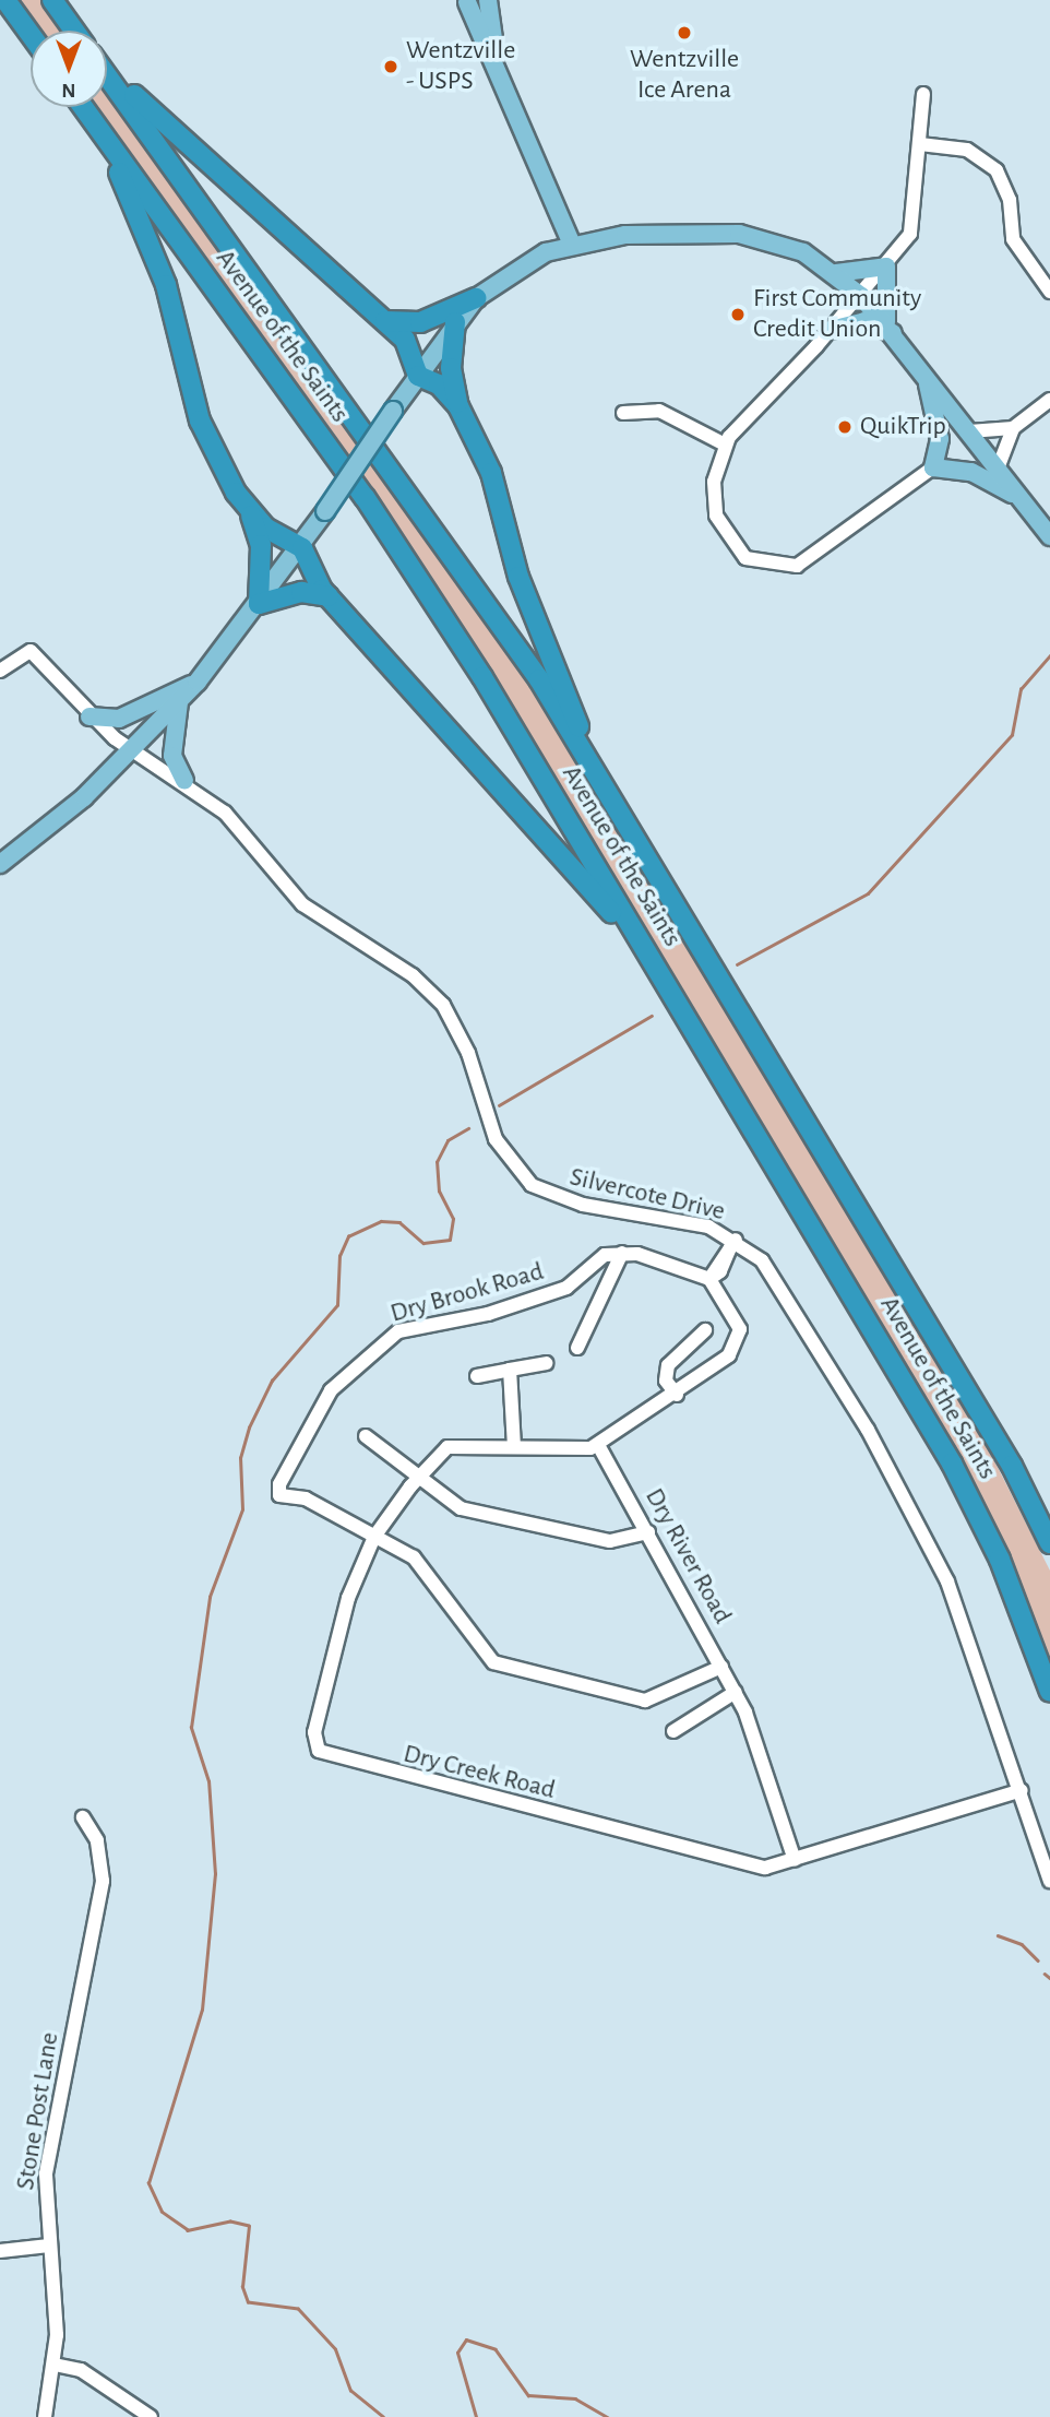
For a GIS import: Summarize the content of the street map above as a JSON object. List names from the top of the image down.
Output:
{
  "streets": {
    "highway": ["Avenue of the Saints"],
    "street": [
      "Silvercote Drive",
      "Dry Brook Road",
      "Dry River Road",
      "Dry Creek Road",
      "Stone Post Lane"
    ]
  },
  "crossings": [
    ["Silvercote Drive", "Dry Creek Road"],
    ["Dry Brook Road", "Dry River Road"],
    ["Dry Brook Road", "Dry Creek Road"],
    ["Dry River Road", "Dry Creek Road"]
  ],
  "places": [
    "Wentzville Ice Arena",
    "Wentzville - USPS",
    "First Community Credit Union",
    "QuikTrip"
  ],
  "north": "bottom"
}
